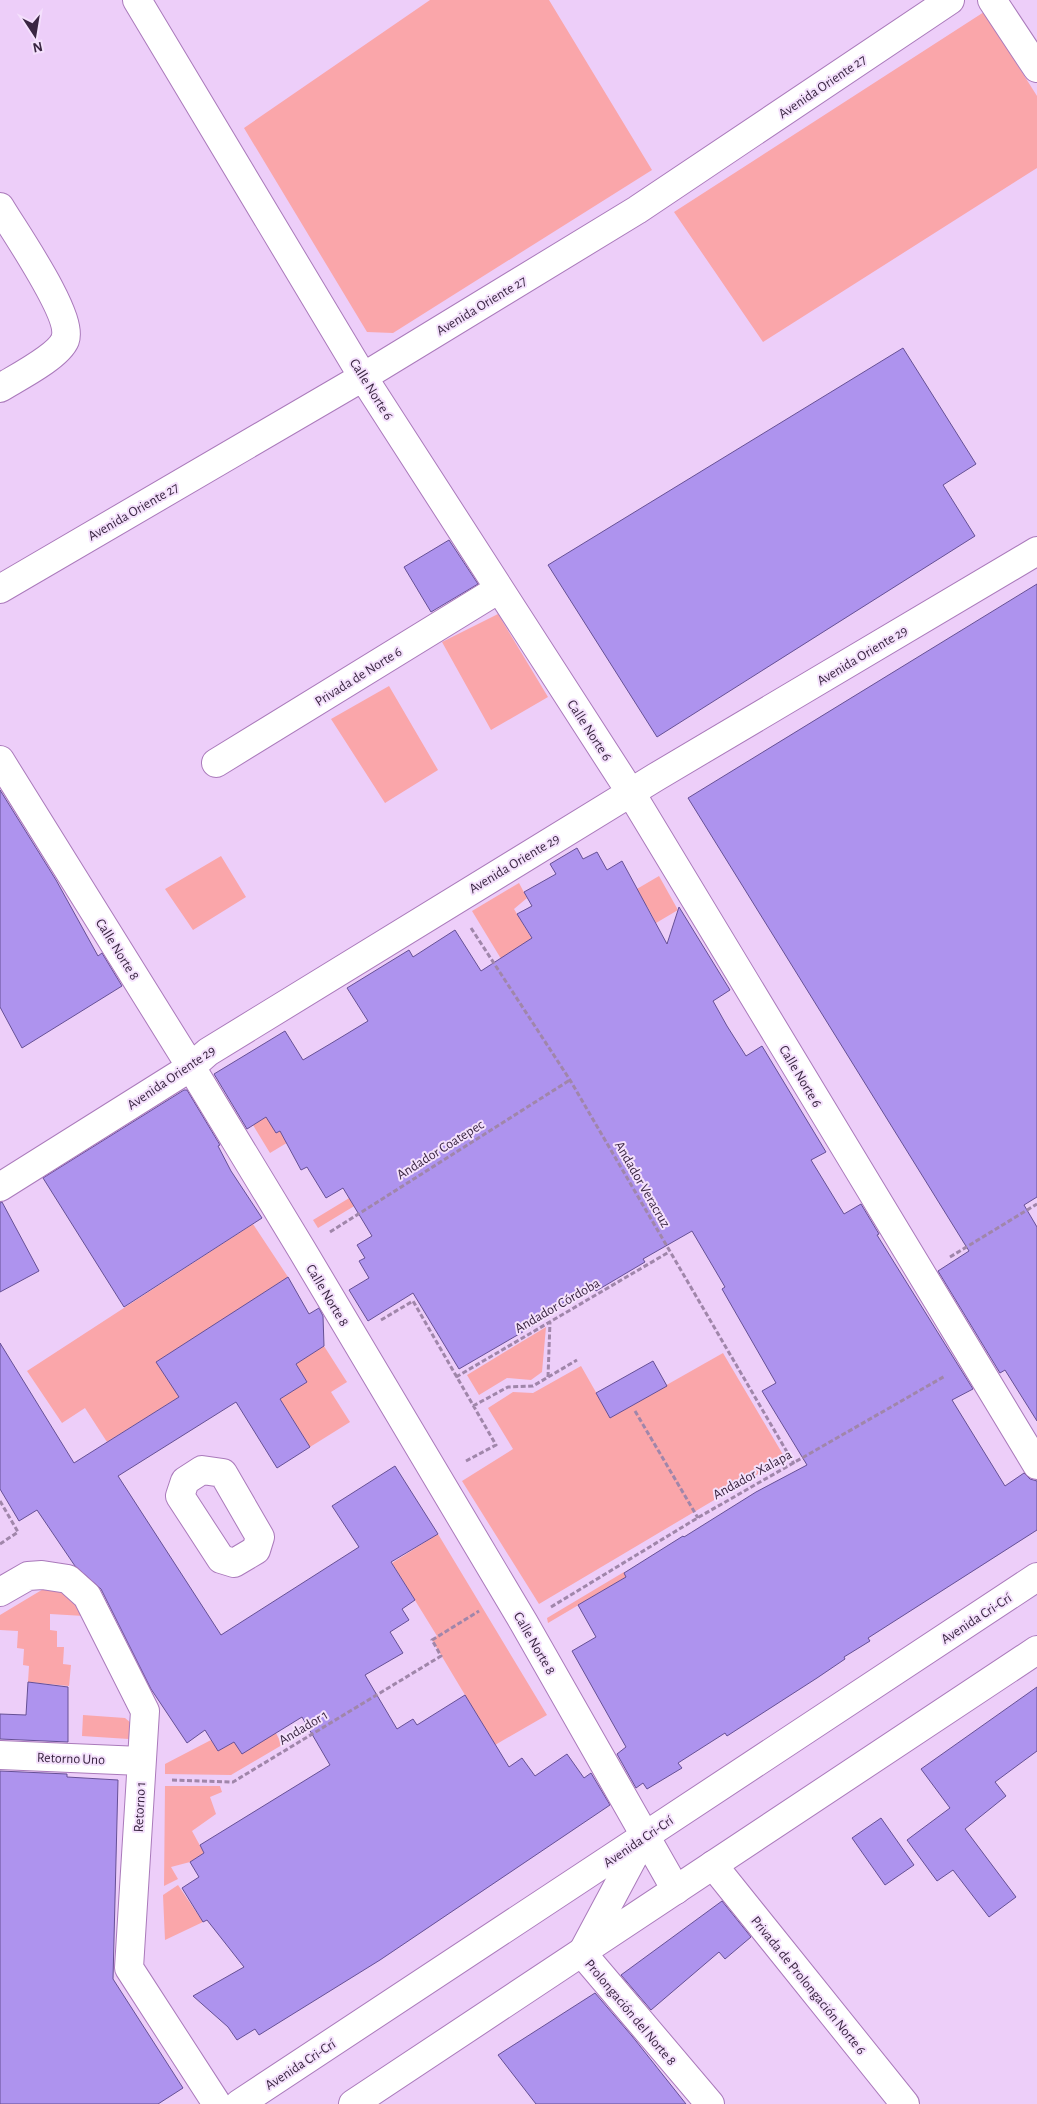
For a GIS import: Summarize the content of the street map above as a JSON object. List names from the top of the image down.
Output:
{
  "streets": {
    "street": [
      "Avenida Oriente 27",
      "Calle Norte 6",
      "Avenida Oriente 29",
      "Privada de Norte 6",
      "Calle Norte 8",
      "Avenida Cri-Crí",
      "Retorno Uno",
      "Retorno 1",
      "Privada de Prolongación Norte 6",
      "Prolongación del Norte 8"
    ],
    "path": [
      "Andador Coatepec",
      "Andador Veracruz",
      "Andador Córdoba",
      "Andador Xalapa",
      "Andador 1"
    ]
  },
  "crossings": [
    ["Avenida Oriente 27", "Calle Norte 6"],
    ["Calle Norte 6", "Avenida Oriente 29"],
    ["Calle Norte 6", "Privada de Norte 6"],
    ["Calle Norte 6", "Andador Xalapa"],
    ["Avenida Oriente 29", "Calle Norte 8"],
    ["Calle Norte 8", "Avenida Cri-Crí"],
    ["Calle Norte 8", "Prolongación del Norte 8"],
    ["Andador Coatepec", "Andador Veracruz"],
    ["Andador Veracruz", "Andador Córdoba"],
    ["Andador Veracruz", "Andador Xalapa"],
    ["Avenida Cri-Crí", "Prolongación del Norte 8"],
    ["Retorno Uno", "Retorno 1"]
  ],
  "north": "bottom"
}
